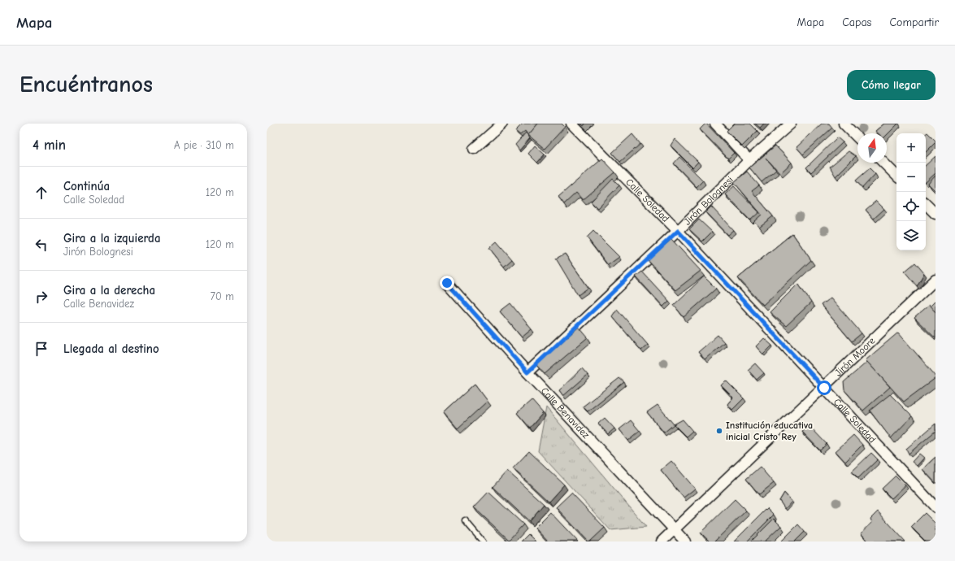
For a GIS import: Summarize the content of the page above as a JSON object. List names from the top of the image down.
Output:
{
  "streets": {
    "street": [
      "Calle Soledad",
      "Jirón Bolognesi",
      "Jirón Moore",
      "Calle Benavidez"
    ]
  },
  "crossings": [
    ["Calle Soledad", "Jirón Bolognesi"],
    ["Calle Soledad", "Jirón Moore"],
    ["Jirón Bolognesi", "Calle Benavidez"],
    ["Jirón Moore", "Calle Benavidez"]
  ],
  "places": ["Institución educativa inicial Cristo Rey"],
  "north": "top",
  "page": {
    "header": "Mapa",
    "nav": ["Mapa", "Capas", "Compartir"],
    "buttons": "Cómo llegar",
    "title": "Encuéntranos",
    "heading": ["4 min", "A pie · 310 m"],
    "map_buttons": ["+", "−"],
    "list": [
      ["Continúa", "Calle Soledad", "120 m"],
      ["Gira a la izquierda", "Jirón Bolognesi", "120 m"],
      ["Gira a la derecha", "Calle Benavidez", "70 m"],
      "Llegada al destino"
    ]
  }
}
